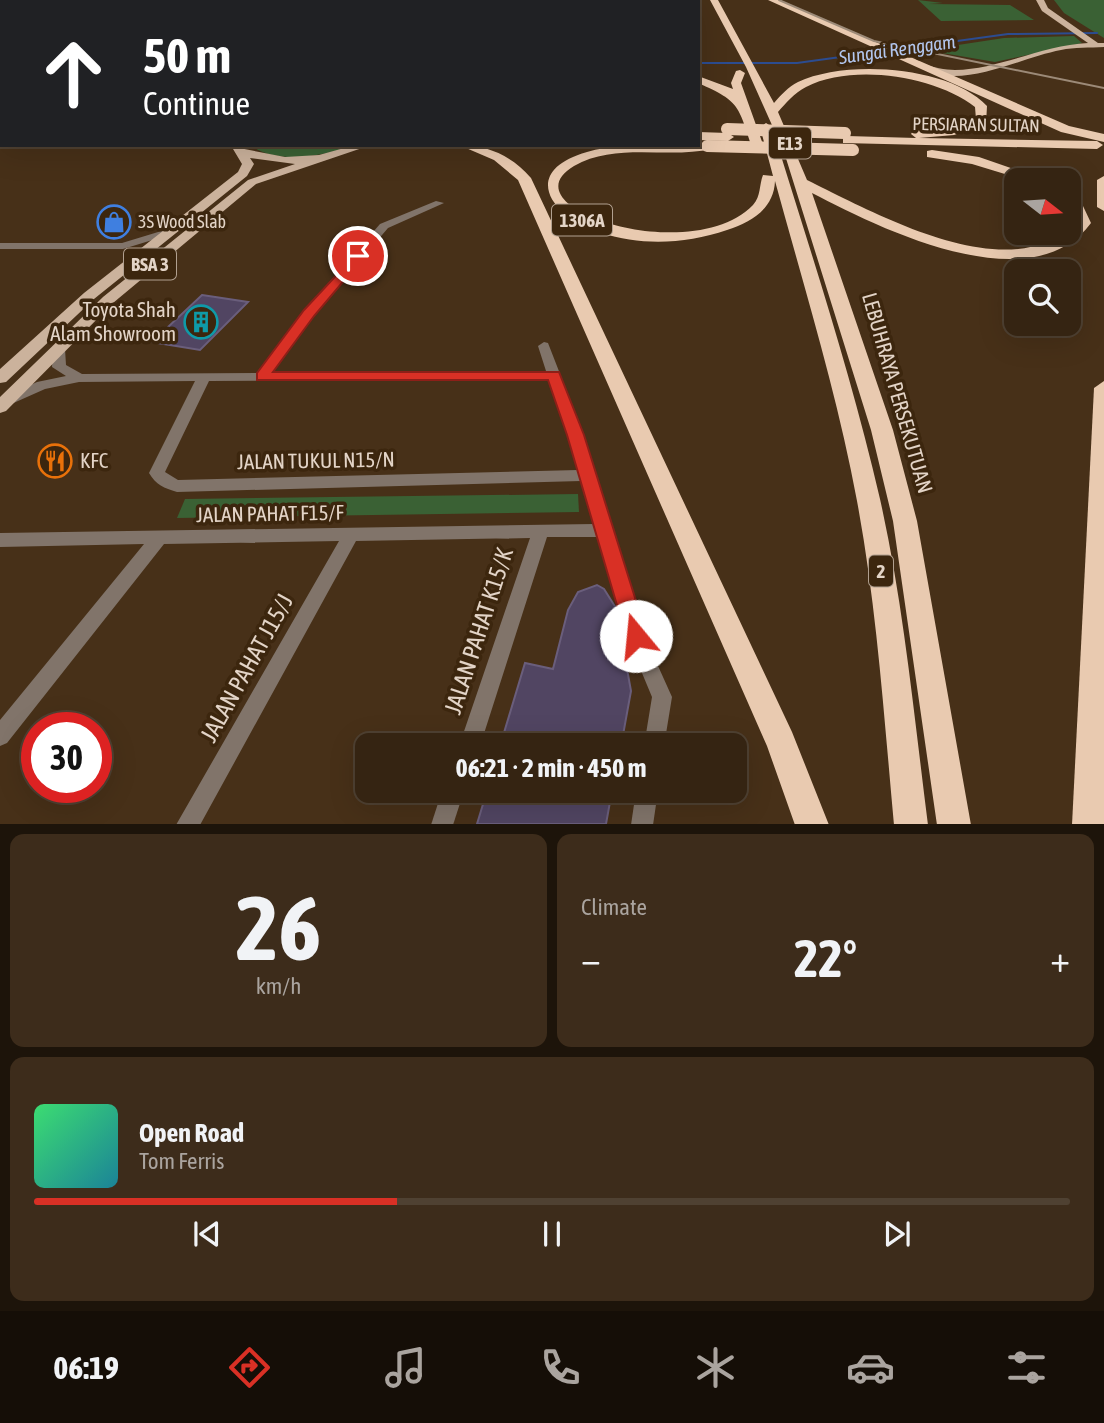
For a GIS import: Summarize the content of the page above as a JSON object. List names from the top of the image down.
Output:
{
  "streets": {
    "highway": [
      "PERSIARAN SULTAN",
      "E13",
      "1306A",
      "LEBUHRAYA PERSEKUTUAN",
      "2"
    ],
    "main road": ["BSA 3"],
    "street": [
      "JALAN TUKUL N15/N",
      "JALAN PAHAT F15/F",
      "JALAN PAHAT K15/K",
      "JALAN PAHAT J15/J"
    ]
  },
  "crossings": [
    ["PERSIARAN SULTAN", "E13"],
    ["JALAN PAHAT F15/F", "JALAN PAHAT K15/K"],
    ["JALAN PAHAT F15/F", "JALAN PAHAT J15/J"]
  ],
  "water": ["Sungai Renggam"],
  "places": {
    "shop": ["3S Wood Slab"],
    "building": ["Toyota Shah Alam Showroom"],
    "restaurant": ["KFC"]
  },
  "north": "right",
  "page": {
    "turn": ["50 m", "Continue"],
    "limit": "30",
    "trip": "06:21 · 2 min · 450 m",
    "tile": [
      ["26", "km/h"],
      "Climate"
    ],
    "heat": ["−", "22°", "+"],
    "song": ["Open Road", "Tom Ferris"],
    "tabs": "06:19"
  }
}
